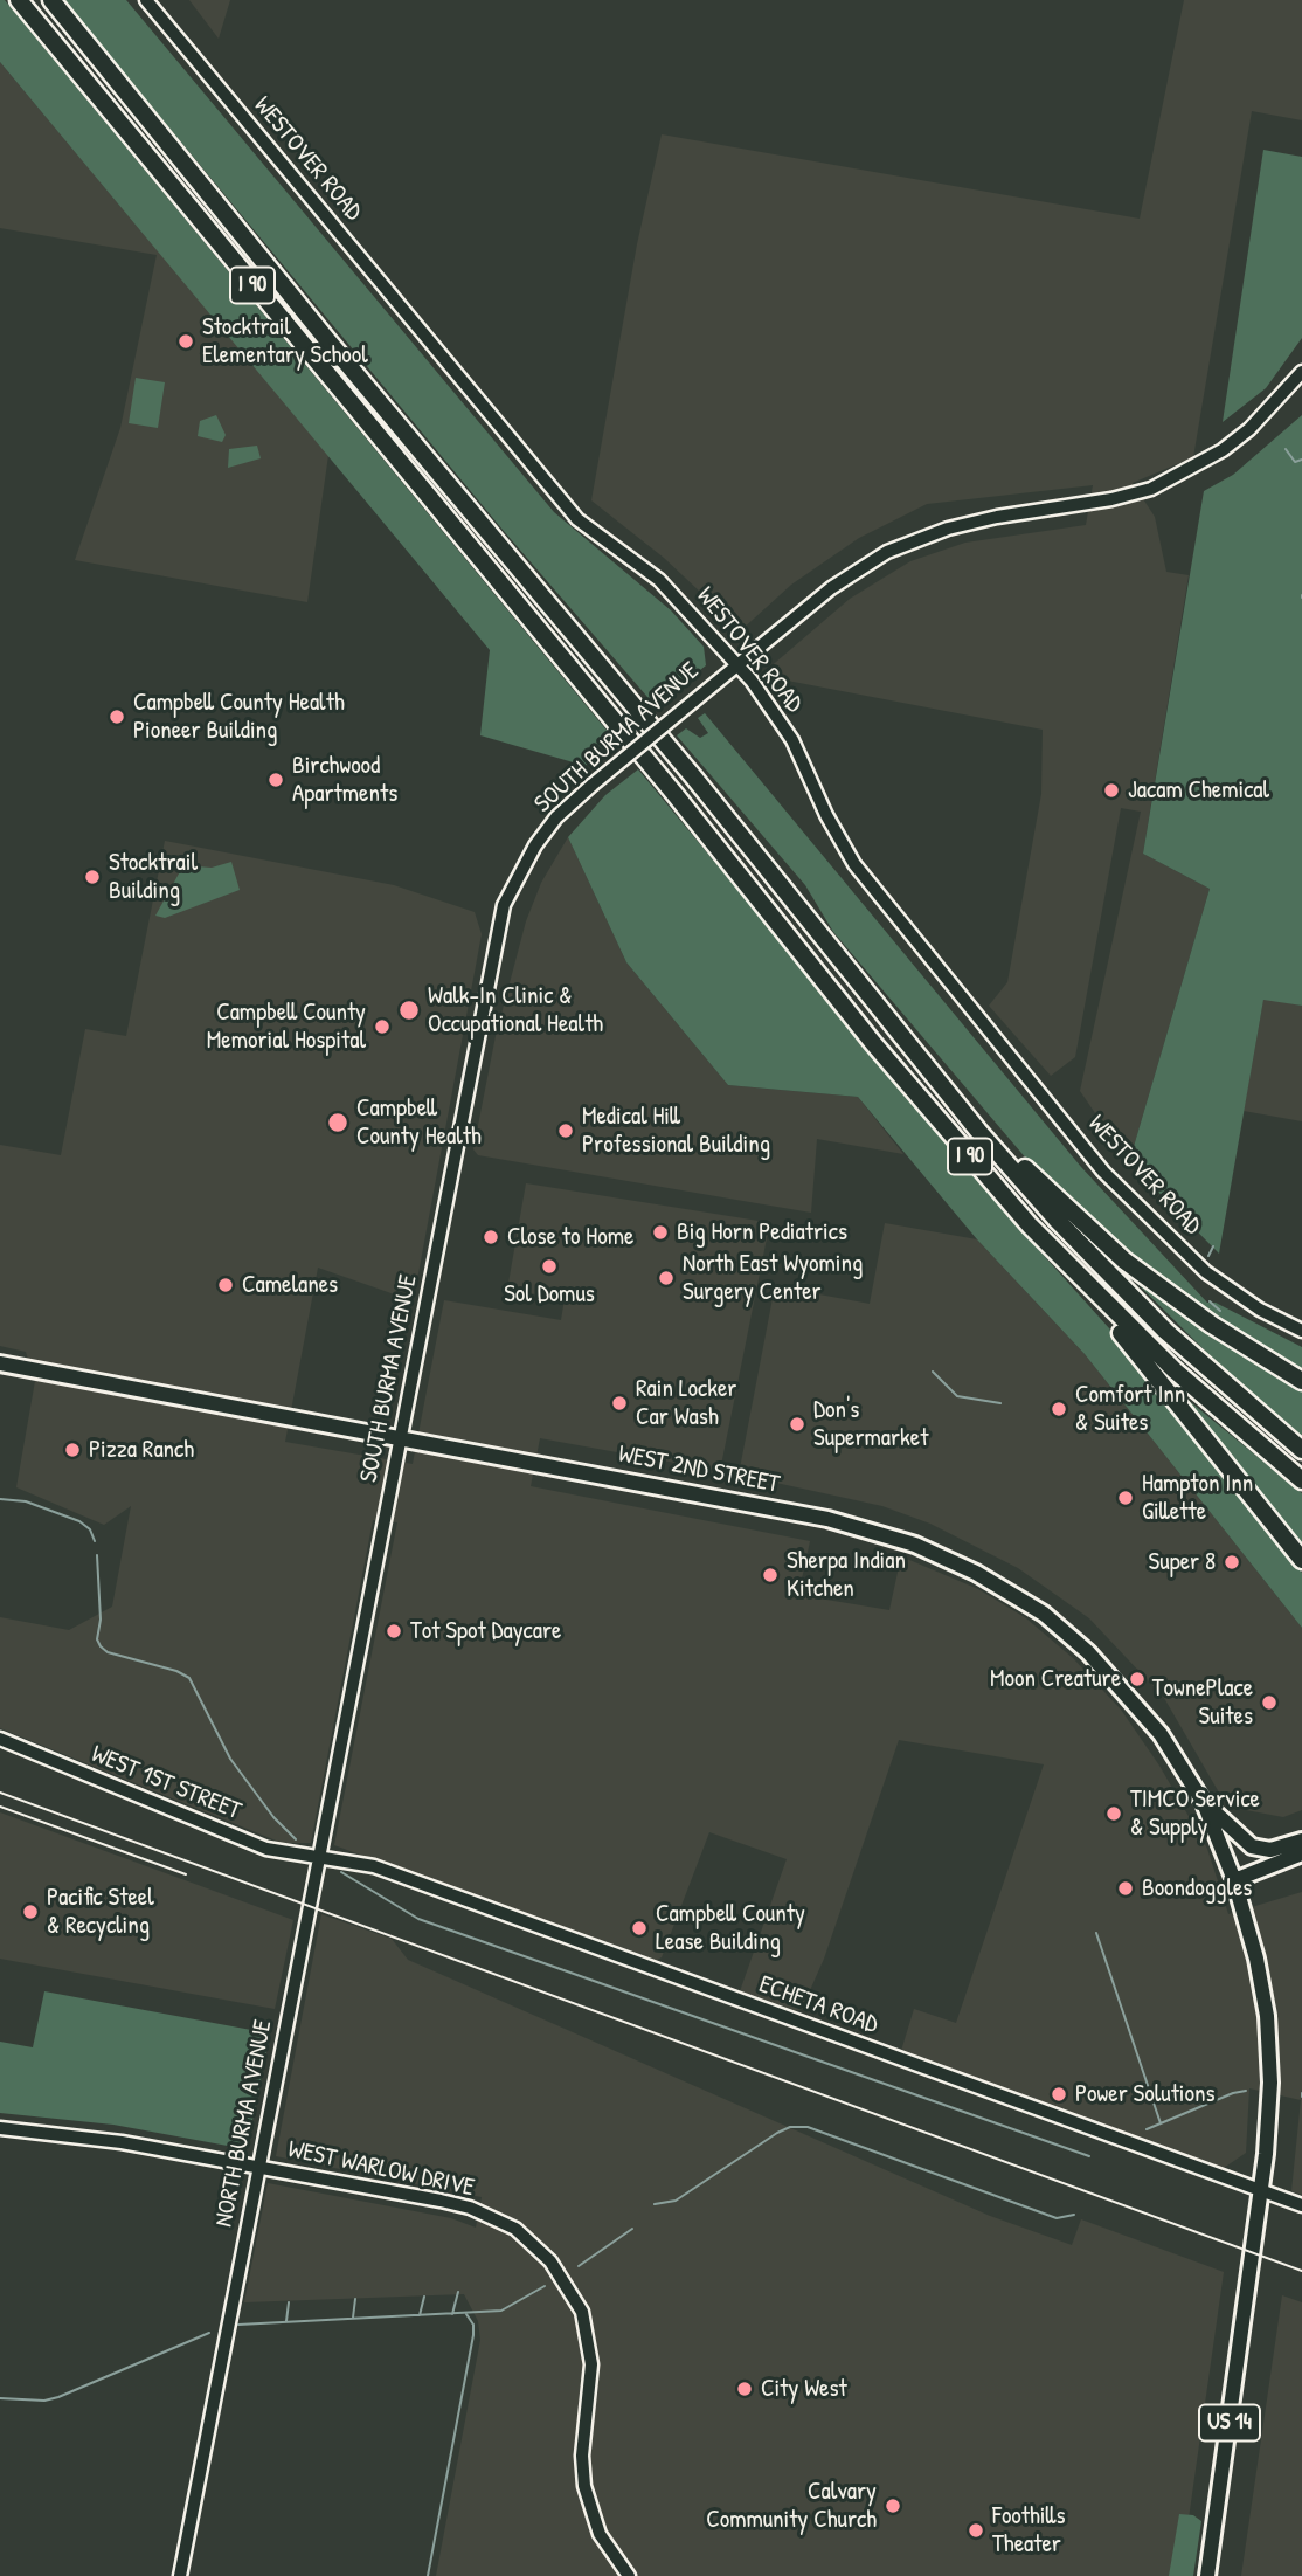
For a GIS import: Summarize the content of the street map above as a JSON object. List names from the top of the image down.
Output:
{
  "streets": {
    "highway": ["I 90"],
    "main road": ["WEST 2ND STREET", "US 14"],
    "street": [
      "WESTOVER ROAD",
      "SOUTH BURMA AVENUE",
      "WEST 1ST STREET",
      "ECHETA ROAD",
      "NORTH BURMA AVENUE",
      "WEST WARLOW DRIVE"
    ]
  },
  "crossings": [
    ["WESTOVER ROAD", "SOUTH BURMA AVENUE"],
    ["SOUTH BURMA AVENUE", "WEST 2ND STREET"],
    ["SOUTH BURMA AVENUE", "NORTH BURMA AVENUE"],
    ["WEST 2ND STREET", "US 14"],
    ["WEST 1ST STREET", "ECHETA ROAD"],
    ["WEST 1ST STREET", "NORTH BURMA AVENUE"],
    ["ECHETA ROAD", "NORTH BURMA AVENUE"],
    ["ECHETA ROAD", "US 14"],
    ["NORTH BURMA AVENUE", "WEST WARLOW DRIVE"]
  ],
  "places": [
    "Stocktrail Elementary School",
    "Campbell County Health Pioneer Building",
    "Birchwood Apartments",
    "Jacam Chemical",
    "Stocktrail Building",
    "Walk-In Clinic & Occupational Health",
    "Campbell County Memorial Hospital",
    "Campbell County Health",
    "Medical Hill Professional Building",
    "Big Horn Pediatrics",
    "Close to Home",
    "Sol Domus",
    "North East Wyoming Surgery Center",
    "Camelanes",
    "Rain Locker Car Wash",
    "Comfort Inn & Suites",
    "Don's Supermarket",
    "Pizza Ranch",
    "Hampton Inn Gillette",
    "Super 8",
    "Sherpa Indian Kitchen",
    "Tot Spot Daycare",
    "Moon Creature",
    "TownePlace Suites",
    "TIMCO Service & Supply",
    "Boondoggles",
    "Pacific Steel & Recycling",
    "Campbell County Lease Building",
    "Power Solutions",
    "City West",
    "Calvary Community Church",
    "Foothills Theater"
  ]
}
